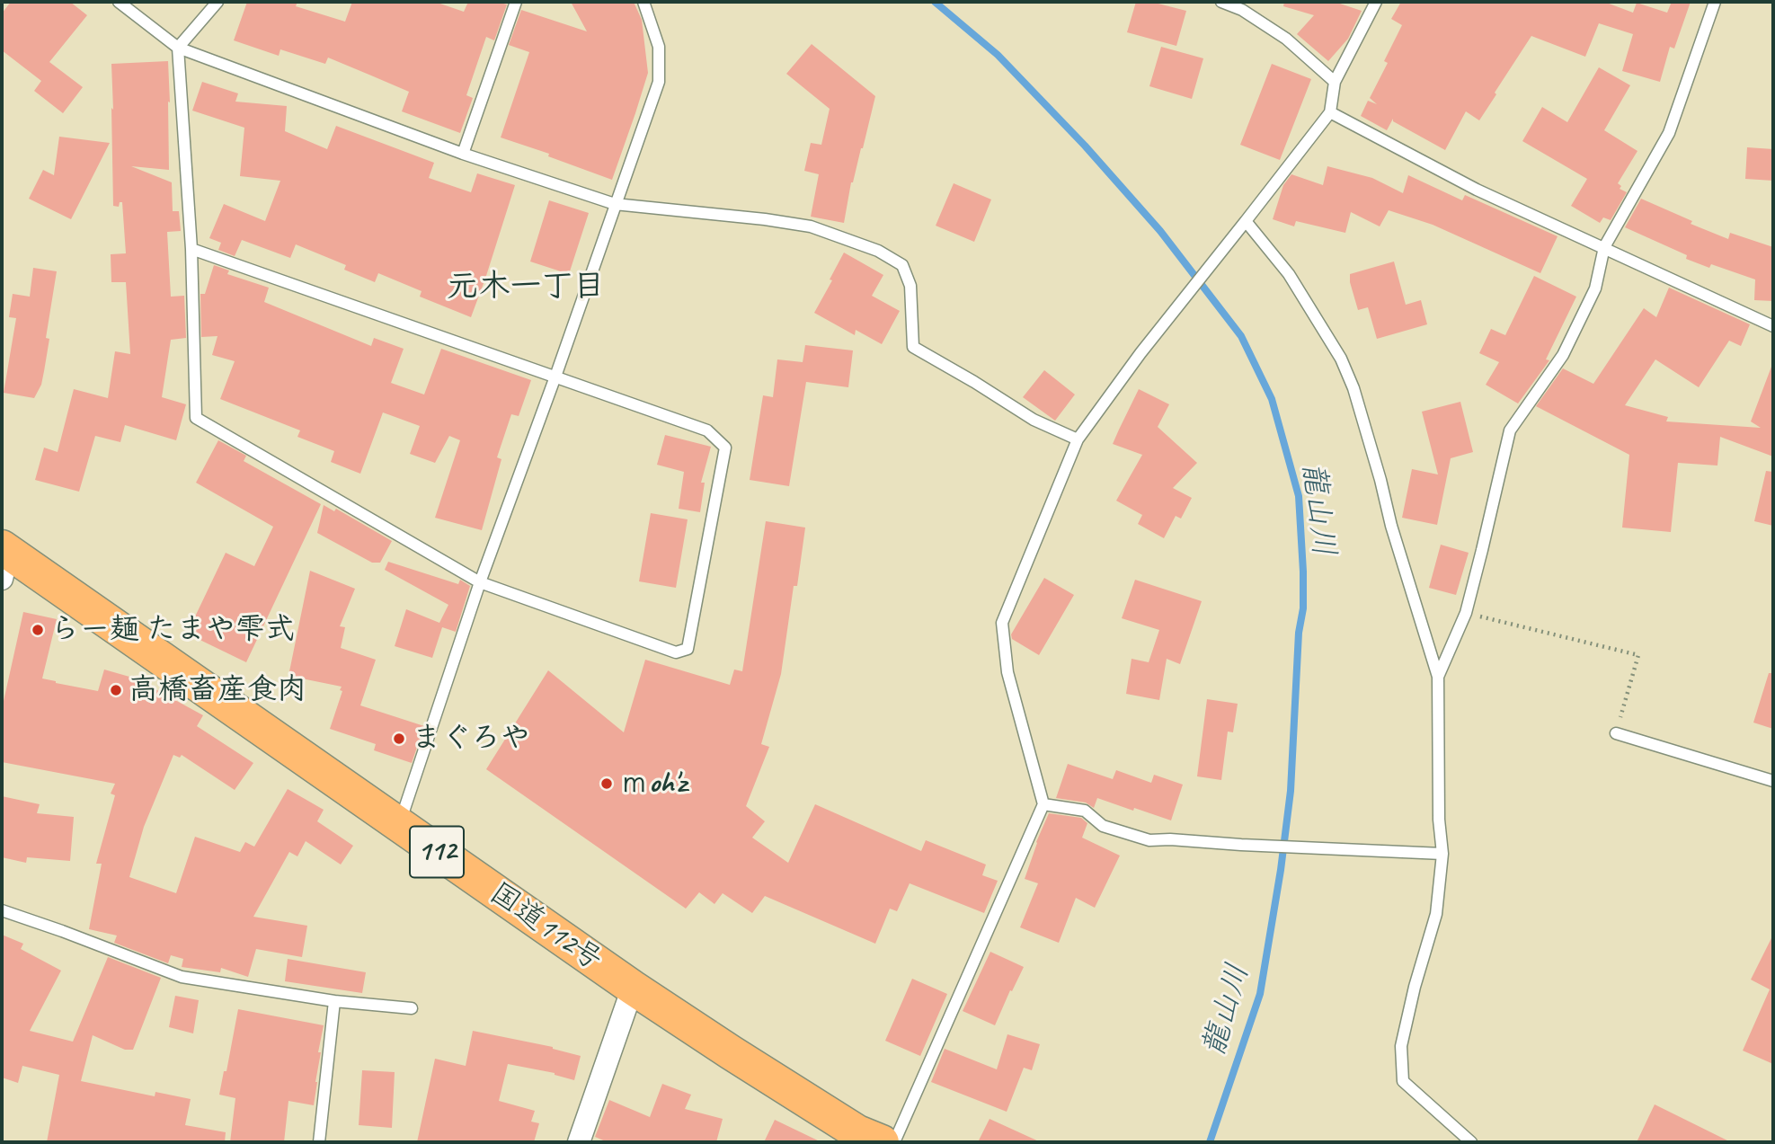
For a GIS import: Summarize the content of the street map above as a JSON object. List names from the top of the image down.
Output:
{
  "streets": {
    "highway": ["112", "国道112号"]
  },
  "districts": ["元木一丁目"],
  "water": ["龍山川"],
  "places": [
    "らー麺 たまや雫式",
    "高橋畜産食肉",
    "まぐろや",
    "ｍoh'z"
  ]
}
